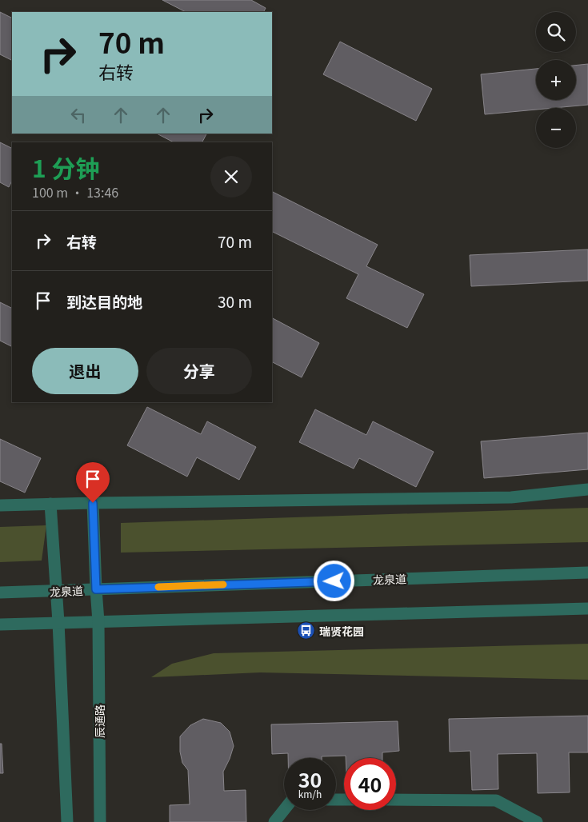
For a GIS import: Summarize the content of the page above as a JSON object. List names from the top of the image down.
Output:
{
  "streets": {
    "street": ["龙泉道", "辰通路"]
  },
  "crossings": [
    ["龙泉道", "辰通路"]
  ],
  "places": {
    "bus stop": ["瑞贤花园"]
  },
  "page": {
    "map_buttons": ["+", "−"],
    "turn": ["70 m", "右转"],
    "heading": ["1 分钟", "100 m · 13:46"],
    "list": [
      {
        "name": "右转",
        "value": "70 m"
      },
      {
        "name": "到达目的地",
        "value": "30 m"
      }
    ],
    "buttons": ["退出", "分享"],
    "speed": "30 km/h",
    "limit": "40"
  }
}
